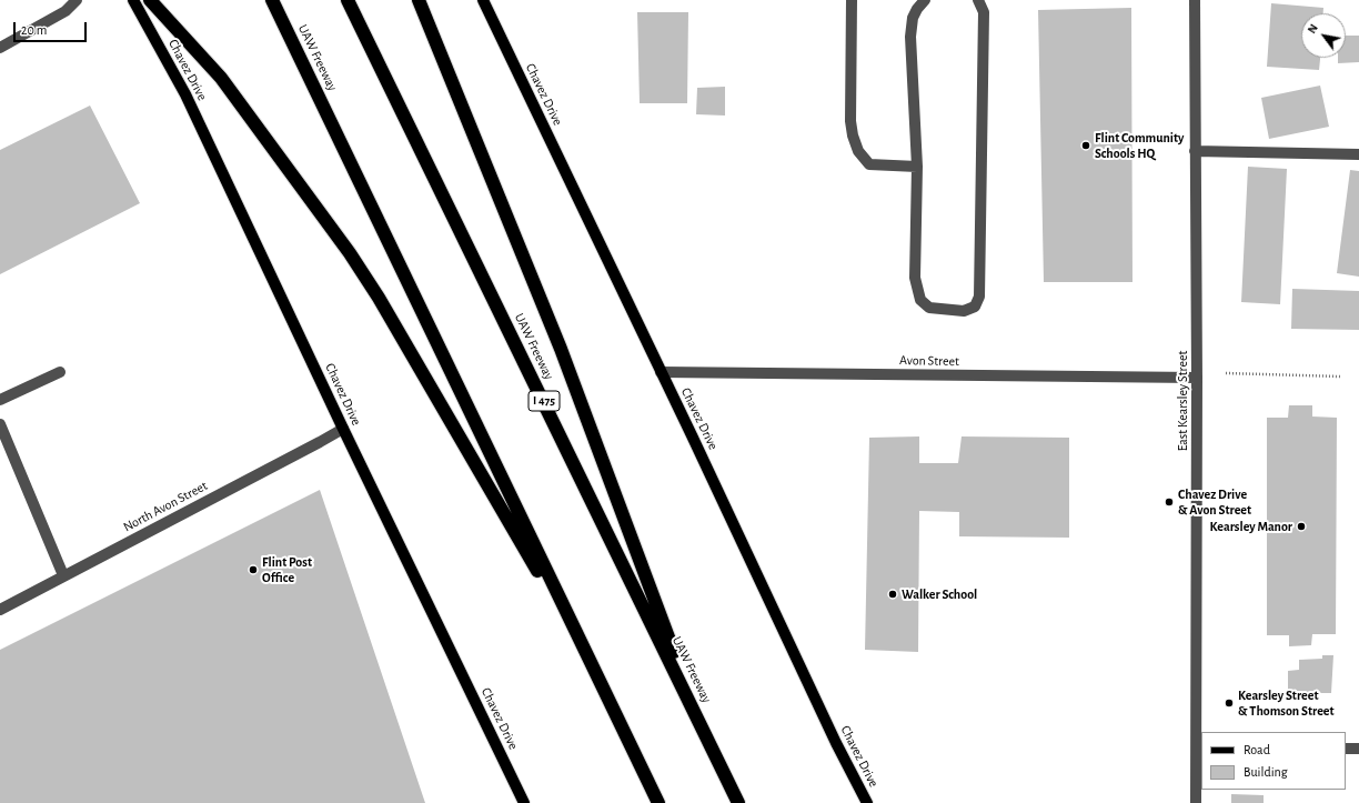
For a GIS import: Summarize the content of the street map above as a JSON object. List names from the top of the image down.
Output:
{
  "streets": {
    "highway": ["UAW Freeway", "I 475"],
    "main road": ["Chavez Drive"],
    "street": ["Avon Street", "East Kearsley Street", "North Avon Street"]
  },
  "crossings": [
    ["Chavez Drive", "Avon Street"],
    ["Chavez Drive", "North Avon Street"],
    ["Avon Street", "East Kearsley Street"]
  ],
  "places": [
    "Flint Community Schools HQ",
    "Chavez Drive & Avon Street",
    "Kearsley Manor",
    "Flint Post Office",
    "Walker School",
    "Kearsley Street & Thomson Street"
  ],
  "legend": ["Road", "Building"],
  "scale_bar": "20 m",
  "north": "top left"
}
